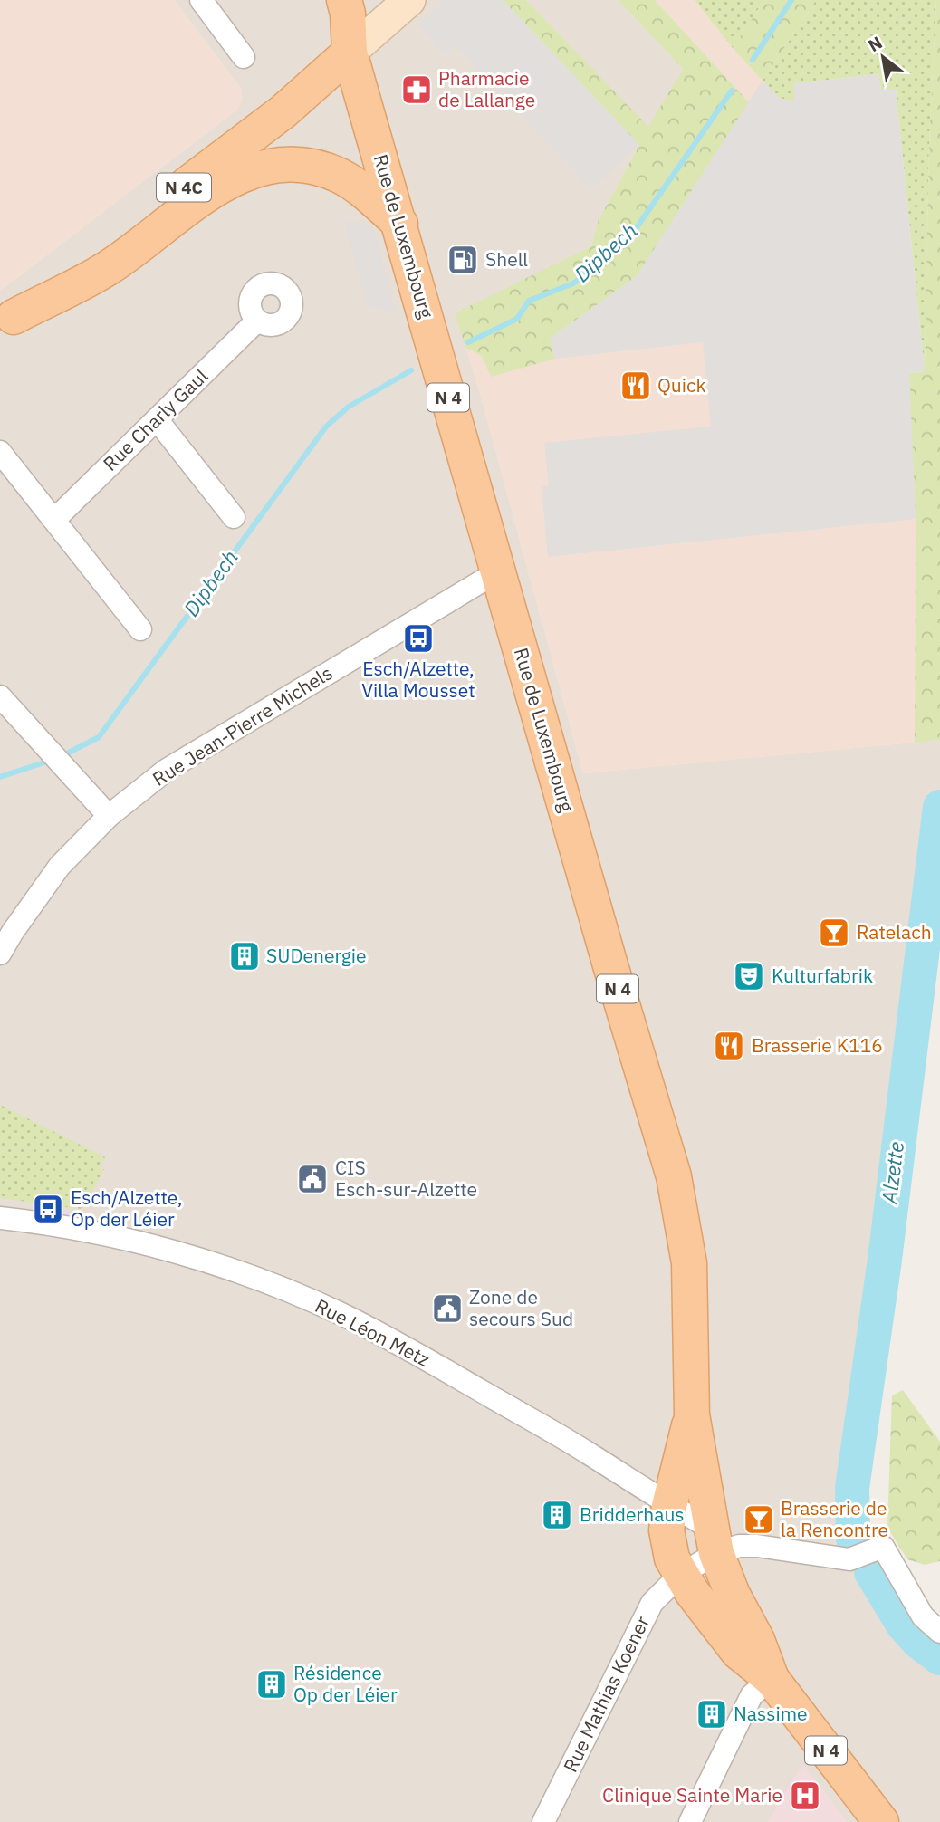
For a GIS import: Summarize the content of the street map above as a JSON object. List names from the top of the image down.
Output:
{
  "streets": {
    "main road": ["N 4C", "Rue de Luxembourg", "N 4"],
    "street": [
      "Rue Charly Gaul",
      "Rue Jean-Pierre Michels",
      "Rue Léon Metz",
      "Rue Mathias Koener"
    ]
  },
  "crossings": [
    ["N 4C", "Rue de Luxembourg"],
    ["Rue de Luxembourg", "N 4"],
    ["Rue de Luxembourg", "Rue Jean-Pierre Michels"],
    ["N 4", "Rue Léon Metz"],
    ["N 4", "Rue Mathias Koener"],
    ["Rue Léon Metz", "Rue Mathias Koener"]
  ],
  "water": ["Dipbech", "Alzette"],
  "places": {
    "pharmacy": ["Pharmacie de Lallange"],
    "fuel station": ["Shell"],
    "restaurant": ["Quick", "Brasserie K116"],
    "bus stop": ["Esch/Alzette, Villa Mousset", "Esch/Alzette, Op der Léier"],
    "bar": ["Ratelach", "Brasserie de la Rencontre"],
    "building": [
      "SUDenergie",
      "Bridderhaus",
      "Résidence Op der Léier",
      "Nassime"
    ],
    "theatre": ["Kulturfabrik"],
    "public building": ["CIS Esch-sur-Alzette", "Zone de secours Sud"],
    "hospital": ["Clinique Sainte Marie"]
  },
  "north": "top left"
}
